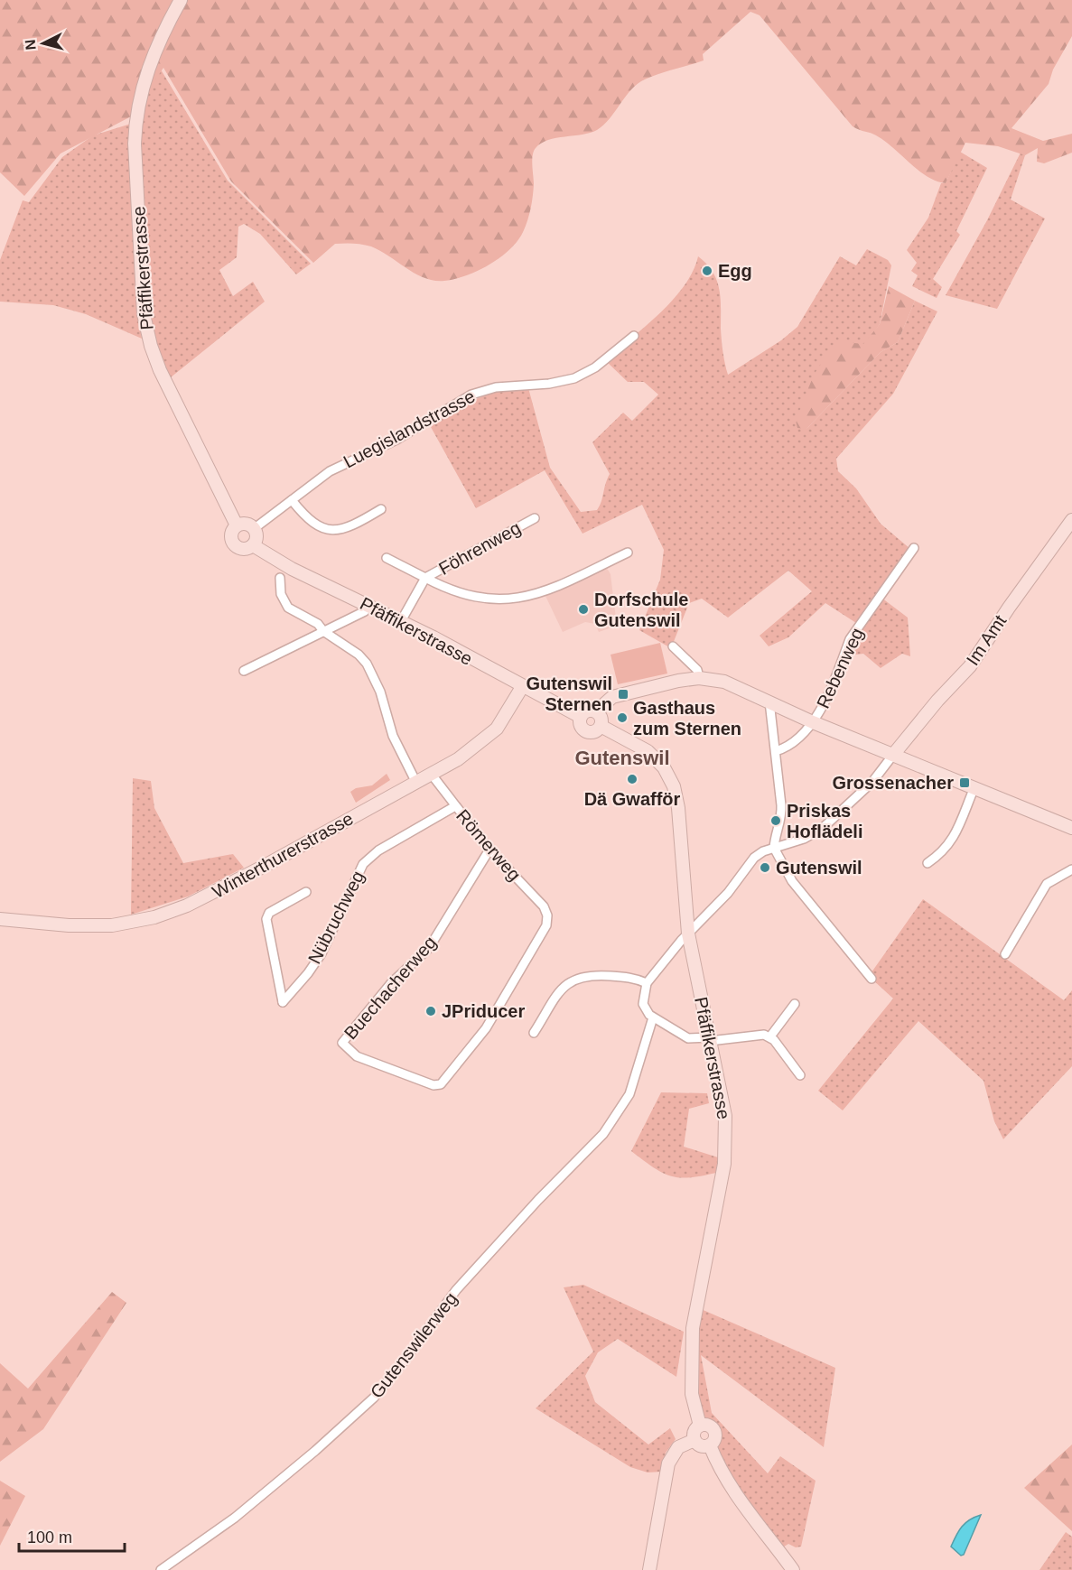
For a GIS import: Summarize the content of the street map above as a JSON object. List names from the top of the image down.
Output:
{
  "streets": {
    "main road": ["Pfäffikerstrasse", "Im Amt", "Winterthurerstrasse"],
    "street": [
      "Luegislandstrasse",
      "Föhrenweg",
      "Rebenweg",
      "Römerweg",
      "Nübruchweg",
      "Buechacherweg",
      "Gutenswilerweg"
    ]
  },
  "crossings": [
    ["Pfäffikerstrasse", "Luegislandstrasse"],
    ["Pfäffikerstrasse", "Winterthurerstrasse"],
    ["Römerweg", "Winterthurerstrasse"],
    ["Römerweg", "Nübruchweg"],
    ["Römerweg", "Buechacherweg"]
  ],
  "districts": ["Gutenswil"],
  "places": {
    "other": [
      "Egg",
      "Dorfschule Gutenswil",
      "Gasthaus zum Sternen",
      "Dä Gwafför",
      "Priskas Hoflädeli",
      "Gutenswil",
      "JPriducer"
    ],
    "transit": ["Gutenswil Sternen", "Grossenacher"]
  },
  "scale_bar": "100 m",
  "north": "left"
}
